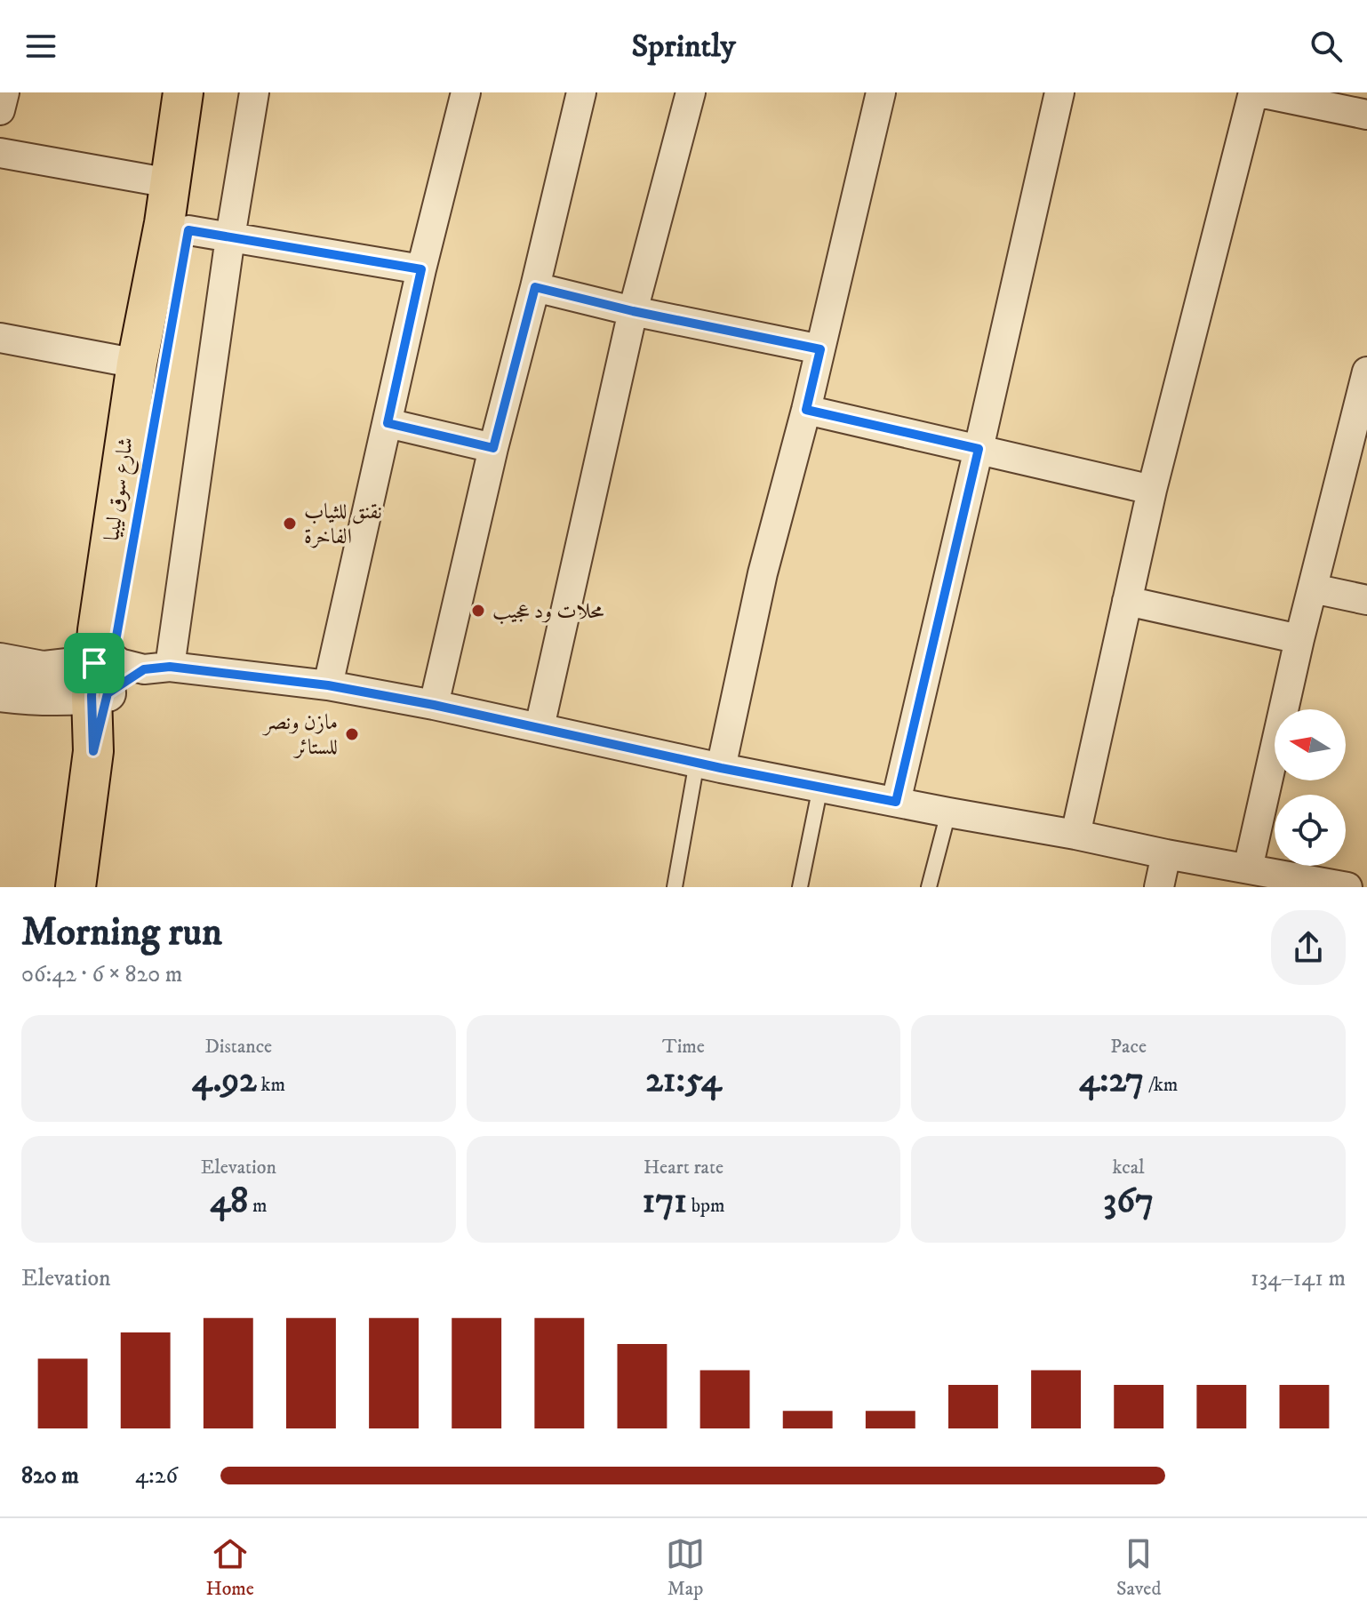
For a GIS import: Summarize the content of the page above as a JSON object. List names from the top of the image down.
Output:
{
  "streets": {
    "main road": ["شارع سوق ليبيا"]
  },
  "places": ["نقنق للثياب الفاخرة", "محلات ود عجيب", "مازن ونصر للستائر"],
  "north": "left",
  "page": {
    "header": "Sprintly",
    "heading": ["Morning run", "06:42 · 6 × 820 m"],
    "stats": [
      ["Distance", "4.92 km"],
      ["Time", "21:54"],
      ["Pace", "4:27 /km"],
      ["Elevation", "48 m"],
      ["Heart rate", "171 bpm"],
      ["kcal", "367"]
    ],
    "chart": ["Elevation", "134–141 m"],
    "list": [
      {
        "name": "820 m",
        "note": "4:26"
      }
    ],
    "tabs": ["Home", "Map", "Saved"]
  }
}
